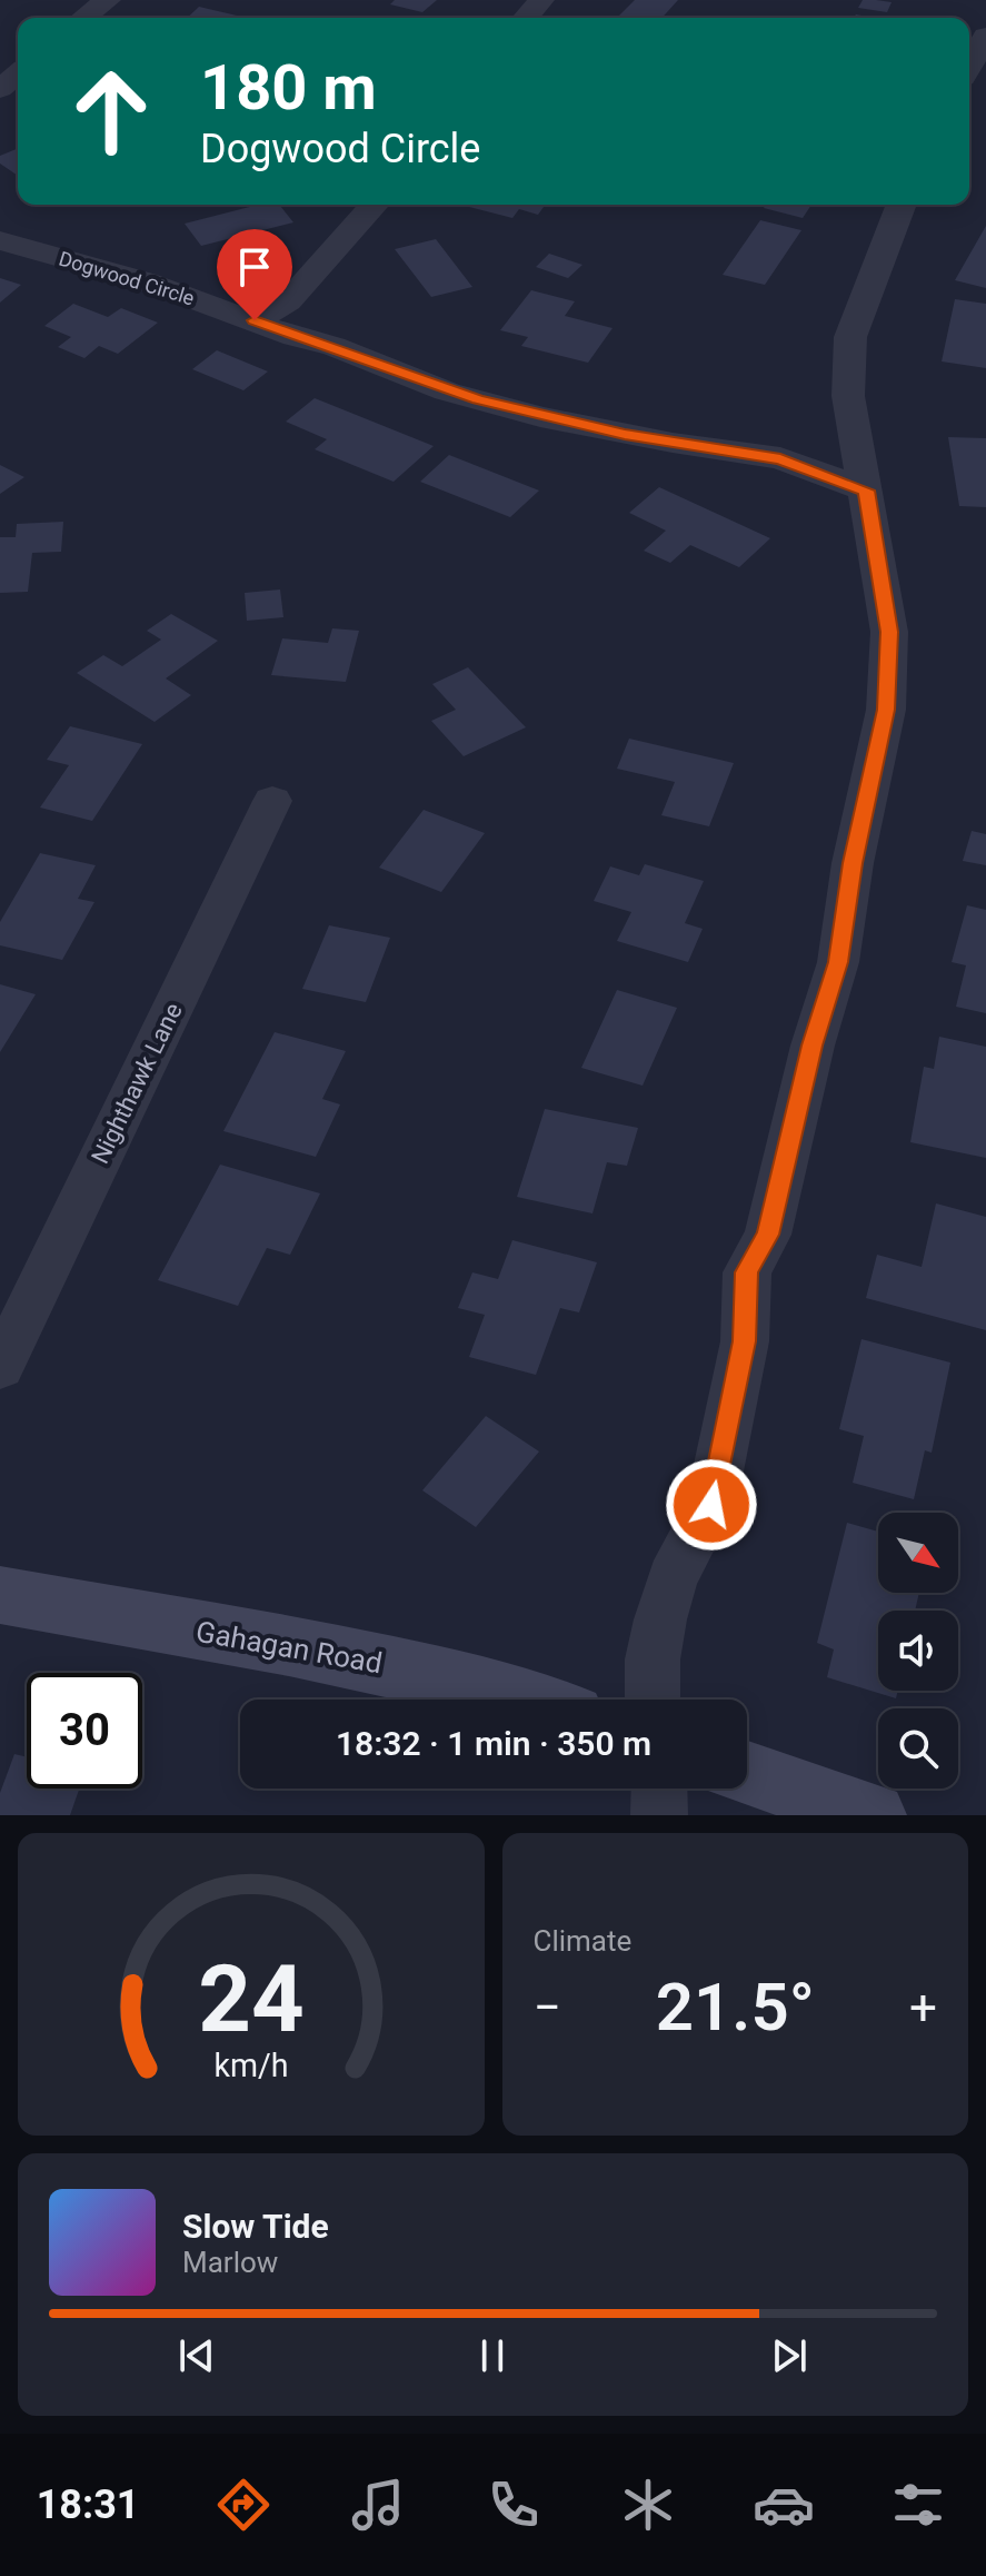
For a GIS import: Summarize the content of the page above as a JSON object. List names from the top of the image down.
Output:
{
  "streets": {
    "street": ["Dogwood Circle", "Nighthawk Lane", "Gahagan Road"]
  },
  "north": "bottom right",
  "page": {
    "turn": ["180 m", "Dogwood Circle"],
    "limit": "30",
    "trip": "18:32 · 1 min · 350 m",
    "tile": "Climate",
    "heat": ["−", "21.5°", "+"],
    "song": ["Slow Tide", "Marlow"],
    "tabs": "18:31",
    "gauge": ["24", "km/h"]
  }
}
